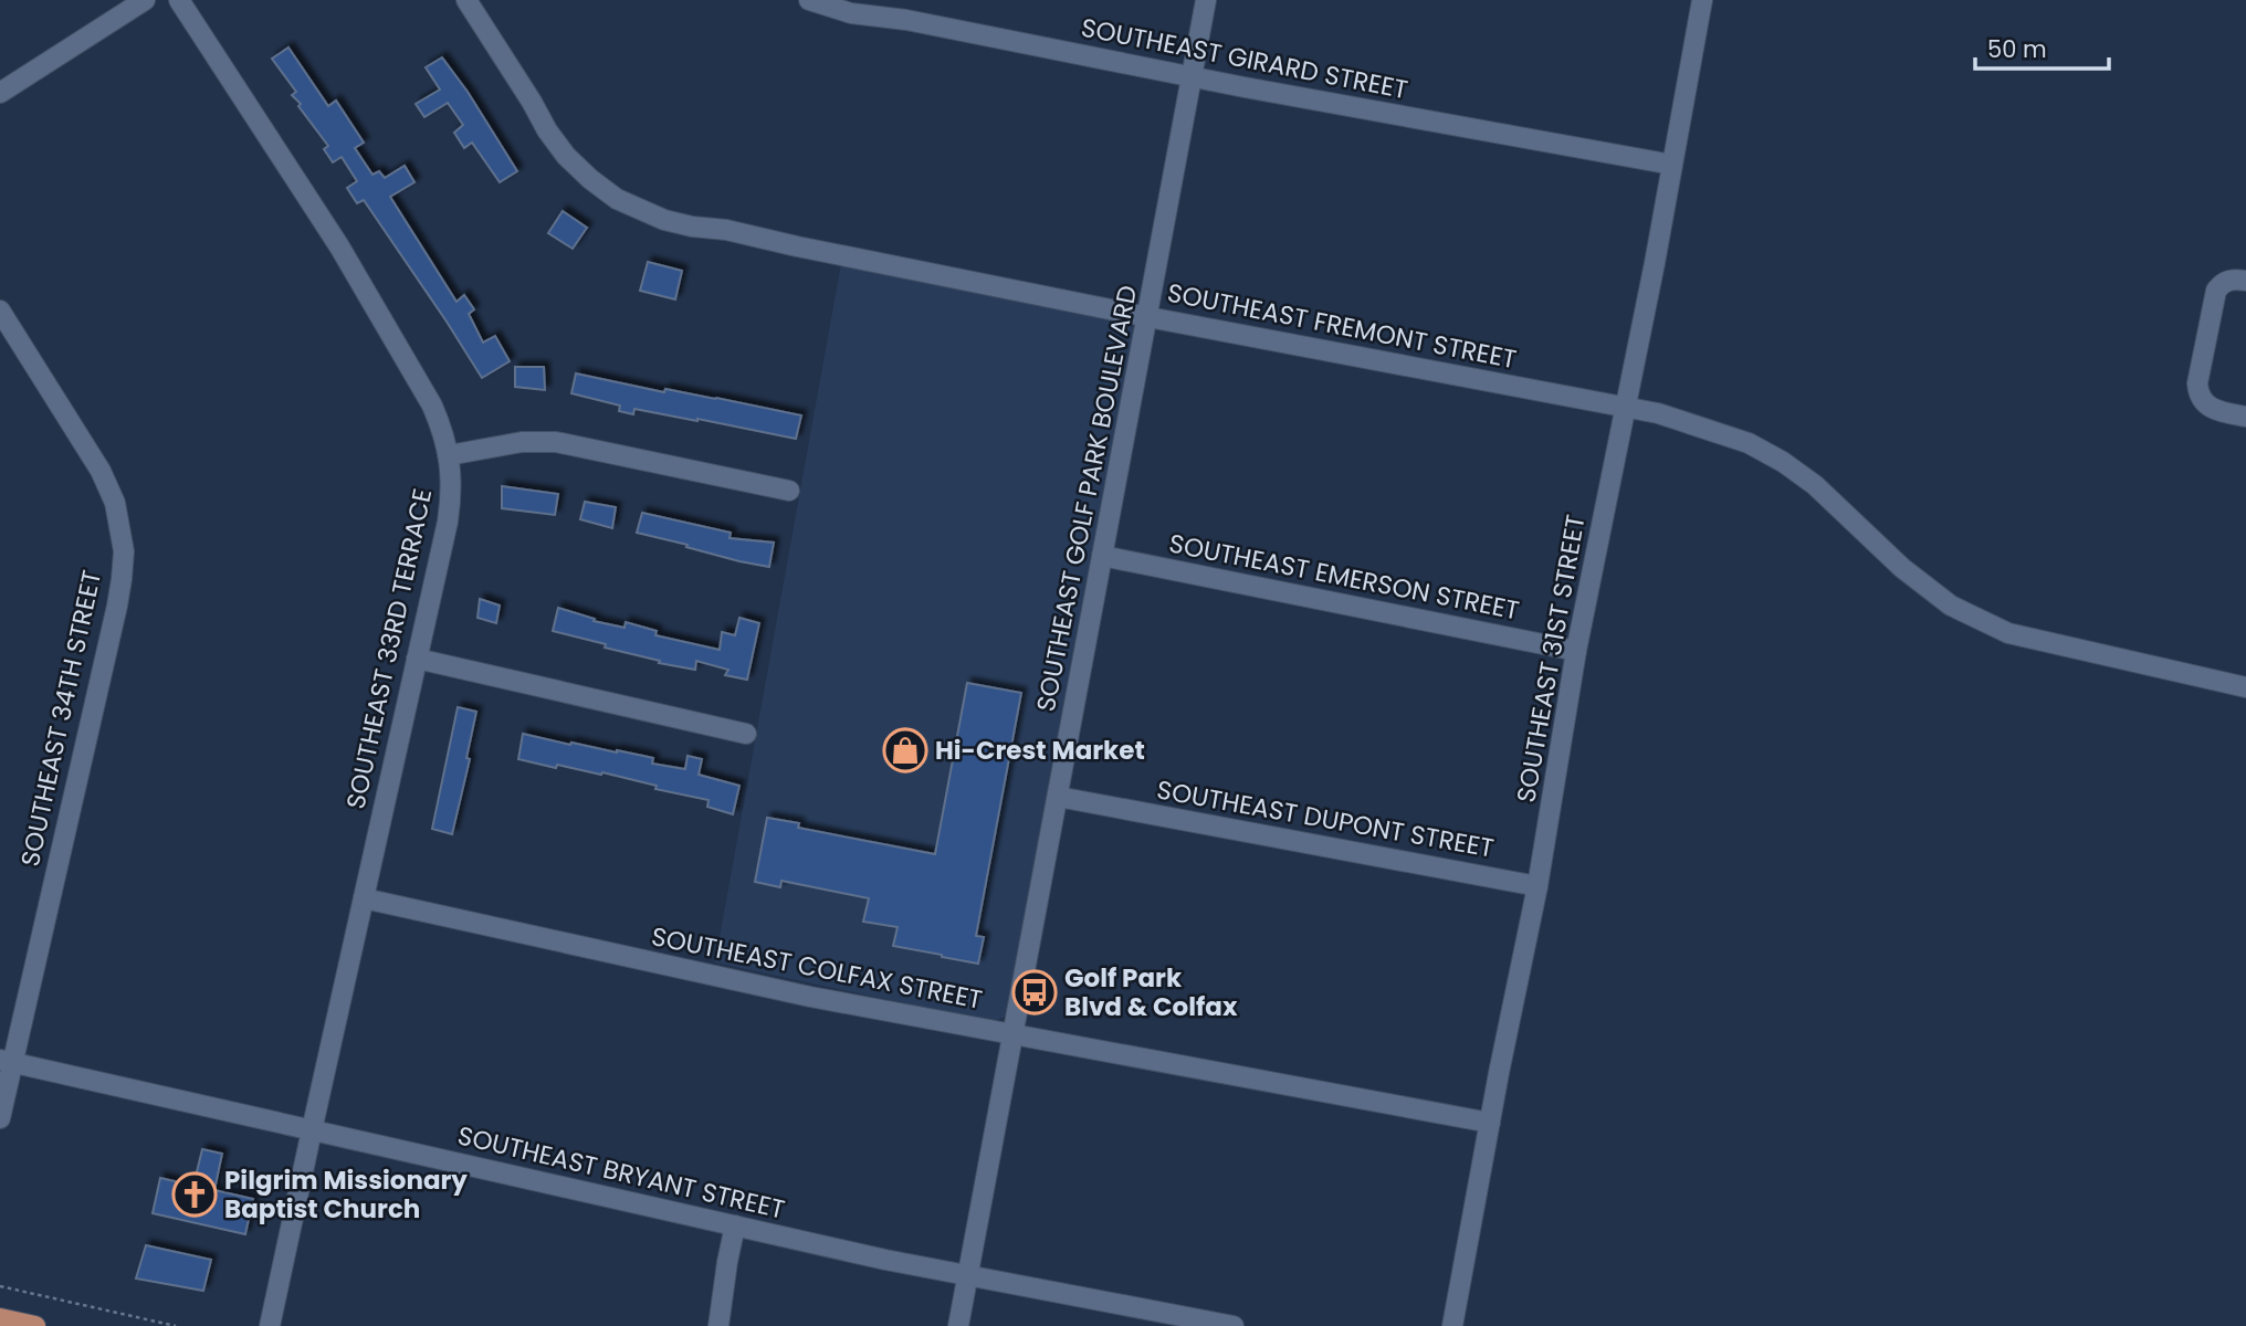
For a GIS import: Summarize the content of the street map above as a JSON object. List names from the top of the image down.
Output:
{
  "streets": {
    "street": [
      "SOUTHEAST GIRARD STREET",
      "SOUTHEAST FREMONT STREET",
      "SOUTHEAST GOLF PARK BOULEVARD",
      "SOUTHEAST EMERSON STREET",
      "SOUTHEAST 33RD TERRACE",
      "SOUTHEAST 31ST STREET",
      "SOUTHEAST 34TH STREET",
      "SOUTHEAST DUPONT STREET",
      "SOUTHEAST COLFAX STREET",
      "SOUTHEAST BRYANT STREET"
    ]
  },
  "crossings": [
    ["SOUTHEAST GIRARD STREET", "SOUTHEAST GOLF PARK BOULEVARD"],
    ["SOUTHEAST GIRARD STREET", "SOUTHEAST 31ST STREET"],
    ["SOUTHEAST FREMONT STREET", "SOUTHEAST GOLF PARK BOULEVARD"],
    ["SOUTHEAST FREMONT STREET", "SOUTHEAST 31ST STREET"],
    ["SOUTHEAST GOLF PARK BOULEVARD", "SOUTHEAST EMERSON STREET"],
    ["SOUTHEAST GOLF PARK BOULEVARD", "SOUTHEAST DUPONT STREET"],
    ["SOUTHEAST GOLF PARK BOULEVARD", "SOUTHEAST COLFAX STREET"],
    ["SOUTHEAST GOLF PARK BOULEVARD", "SOUTHEAST BRYANT STREET"],
    ["SOUTHEAST EMERSON STREET", "SOUTHEAST 31ST STREET"],
    ["SOUTHEAST 33RD TERRACE", "SOUTHEAST COLFAX STREET"],
    ["SOUTHEAST 33RD TERRACE", "SOUTHEAST BRYANT STREET"],
    ["SOUTHEAST 31ST STREET", "SOUTHEAST DUPONT STREET"],
    ["SOUTHEAST 31ST STREET", "SOUTHEAST COLFAX STREET"],
    ["SOUTHEAST 34TH STREET", "SOUTHEAST BRYANT STREET"]
  ],
  "places": {
    "shop": ["Hi-Crest Market"],
    "bus stop": ["Golf Park Blvd & Colfax"],
    "church": ["Pilgrim Missionary Baptist Church"]
  },
  "scale_bar": "50 m"
}
